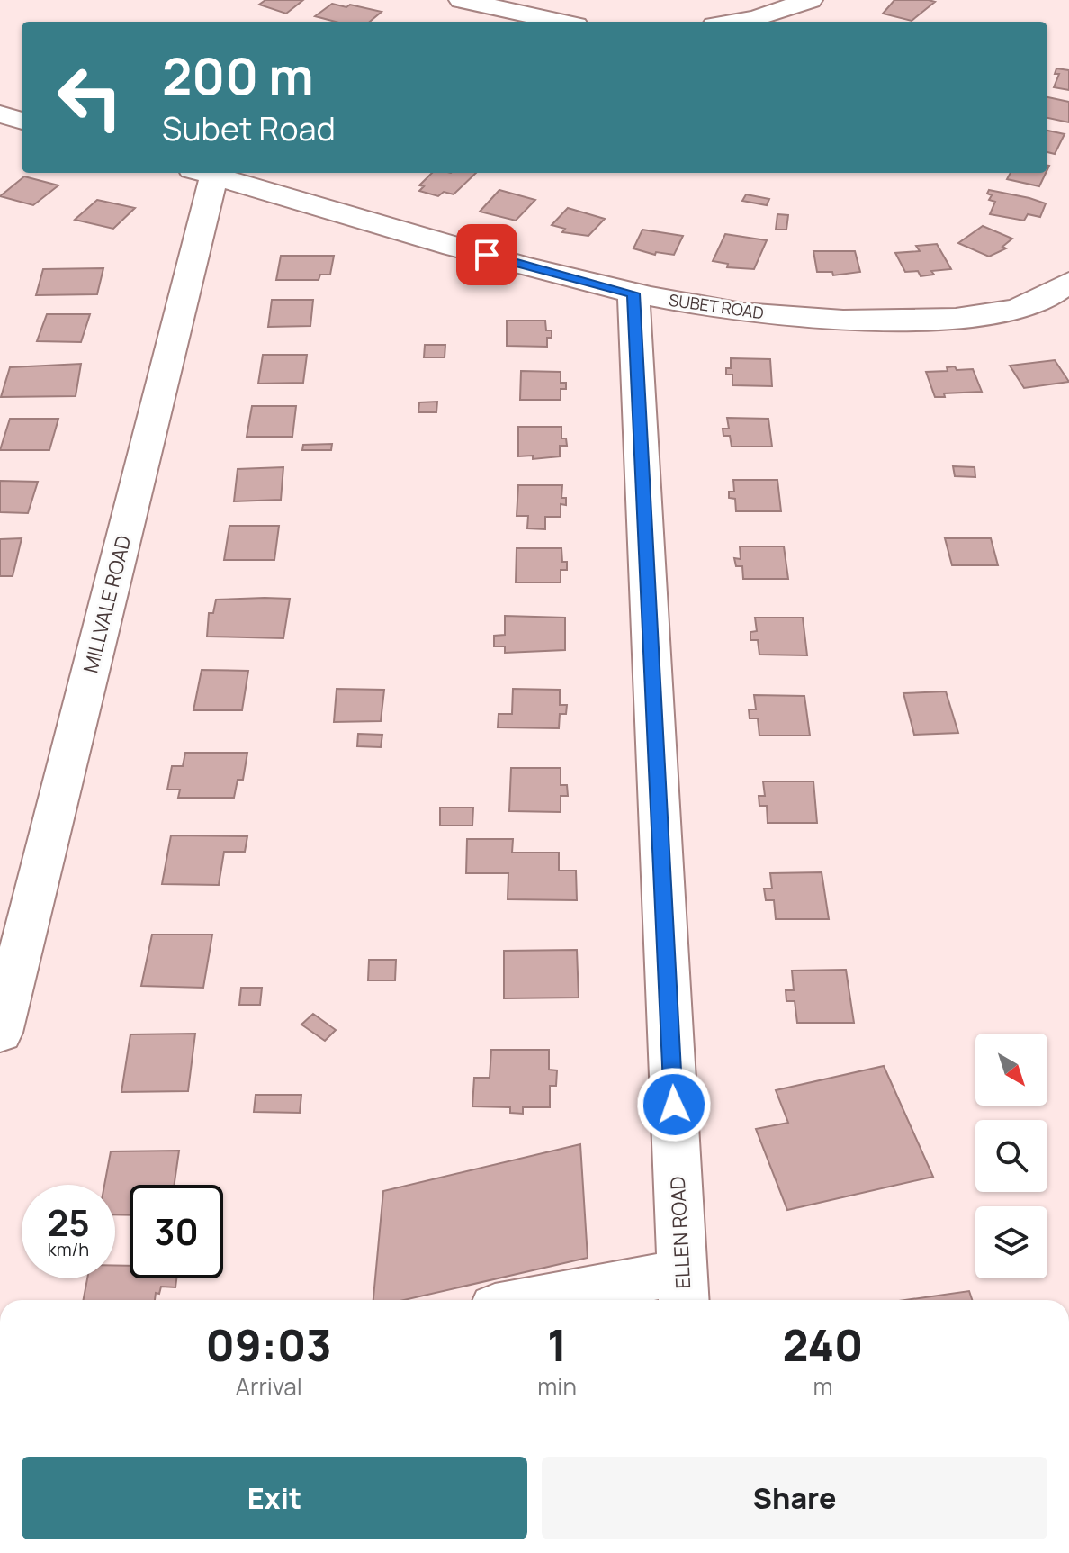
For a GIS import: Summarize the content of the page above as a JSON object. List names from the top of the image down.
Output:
{
  "streets": {
    "street": ["SUBET ROAD", "MILLVALE ROAD", "ELLEN ROAD"]
  },
  "crossings": [
    ["SUBET ROAD", "MILLVALE ROAD"],
    ["SUBET ROAD", "ELLEN ROAD"]
  ],
  "north": "bottom right",
  "page": {
    "turn": ["200 m", "Subet Road"],
    "speed": "25 km/h",
    "limit": "30",
    "eta": [
      "09:03",
      "Arrival",
      "1",
      "min",
      "240",
      "m"
    ],
    "buttons": ["Exit", "Share"]
  }
}
